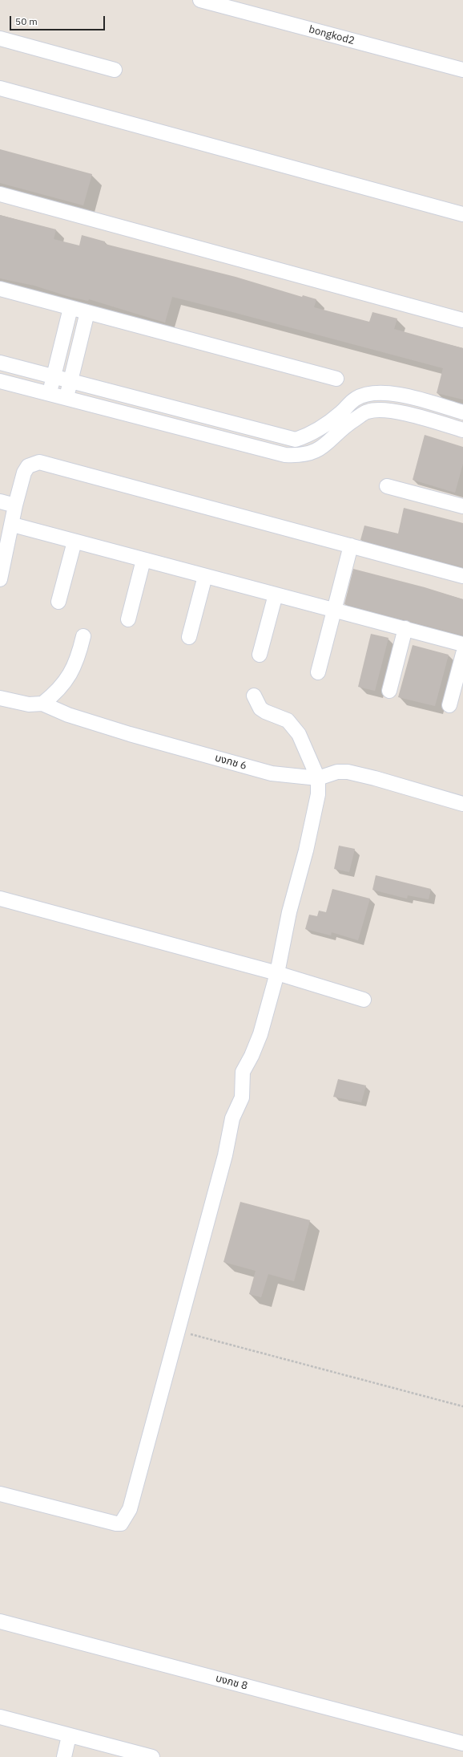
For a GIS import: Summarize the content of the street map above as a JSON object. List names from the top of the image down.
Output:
{
  "streets": {
    "street": ["bongkod2", "บงกช 6", "บงกช 8"]
  },
  "scale_bar": "50 m"
}
